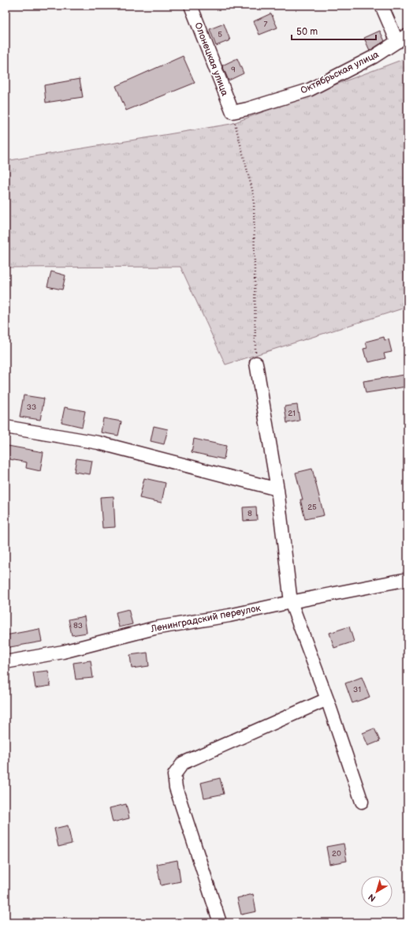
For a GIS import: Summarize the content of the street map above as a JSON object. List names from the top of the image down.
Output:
{
  "streets": {
    "street": ["Олонецкая улица", "Октябрьская улица", "Ленинградский переулок"]
  },
  "crossings": [
    ["Олонецкая улица", "Октябрьская улица"]
  ],
  "house_numbers": [
    "7",
    "5",
    "9",
    "33",
    "21",
    "25",
    "8",
    "83",
    "31",
    "20"
  ],
  "scale_bar": "50 m",
  "north": "bottom left"
}
